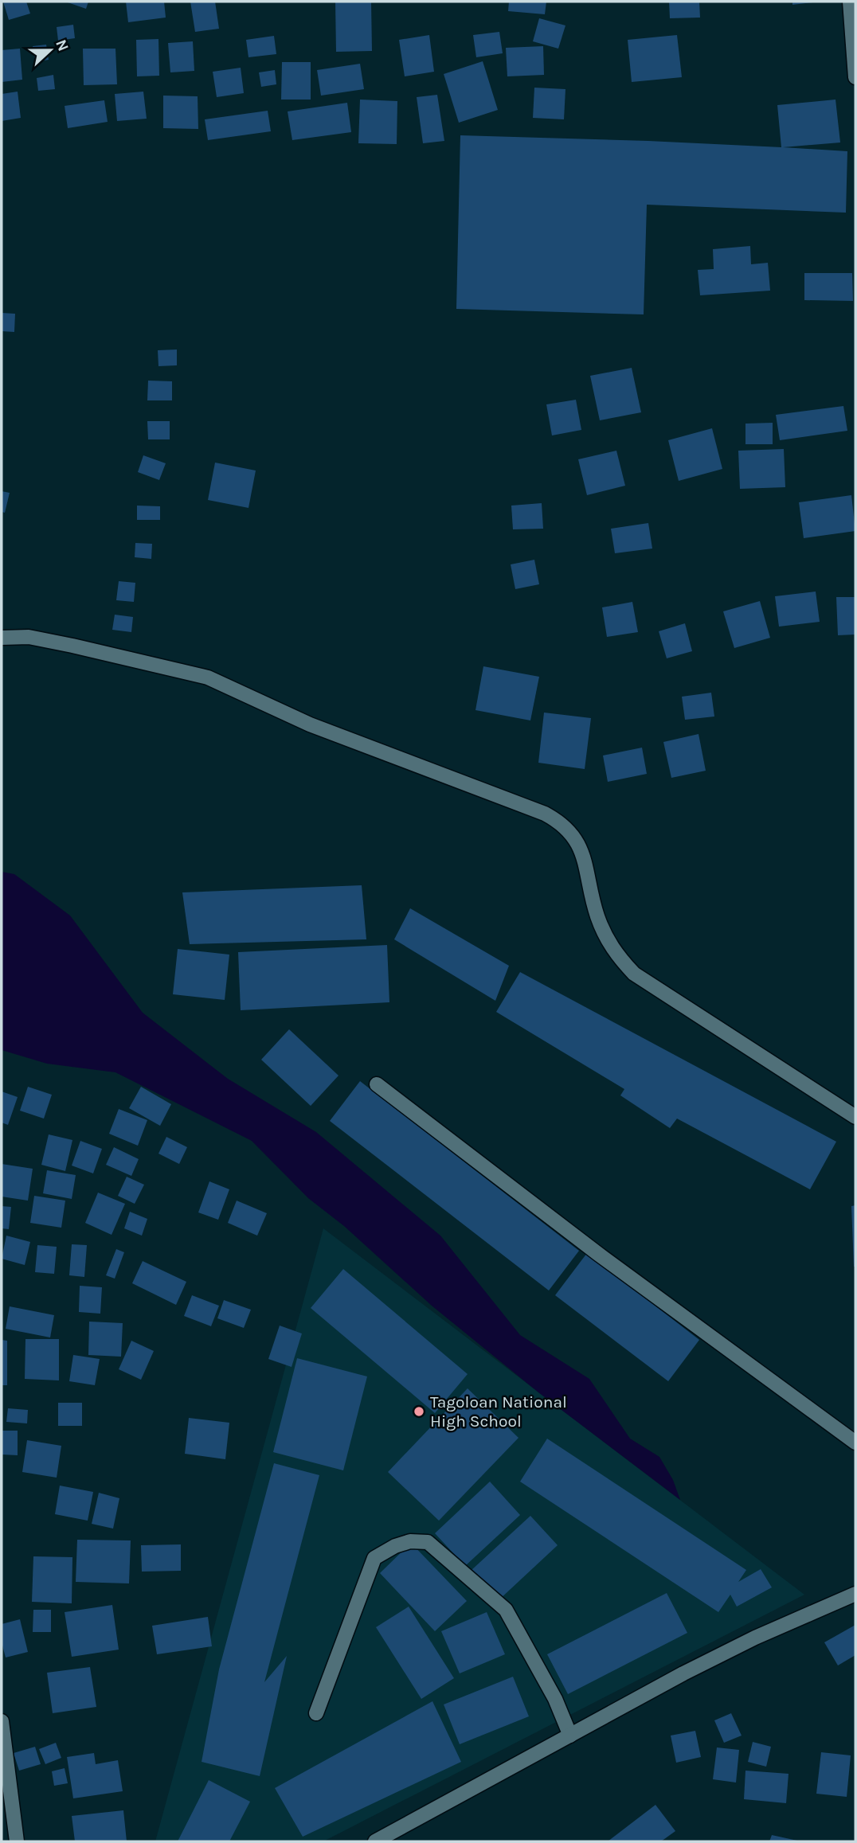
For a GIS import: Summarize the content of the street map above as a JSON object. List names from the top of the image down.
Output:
{
  "places": ["Tagoloan National High School"],
  "north": "right"
}
